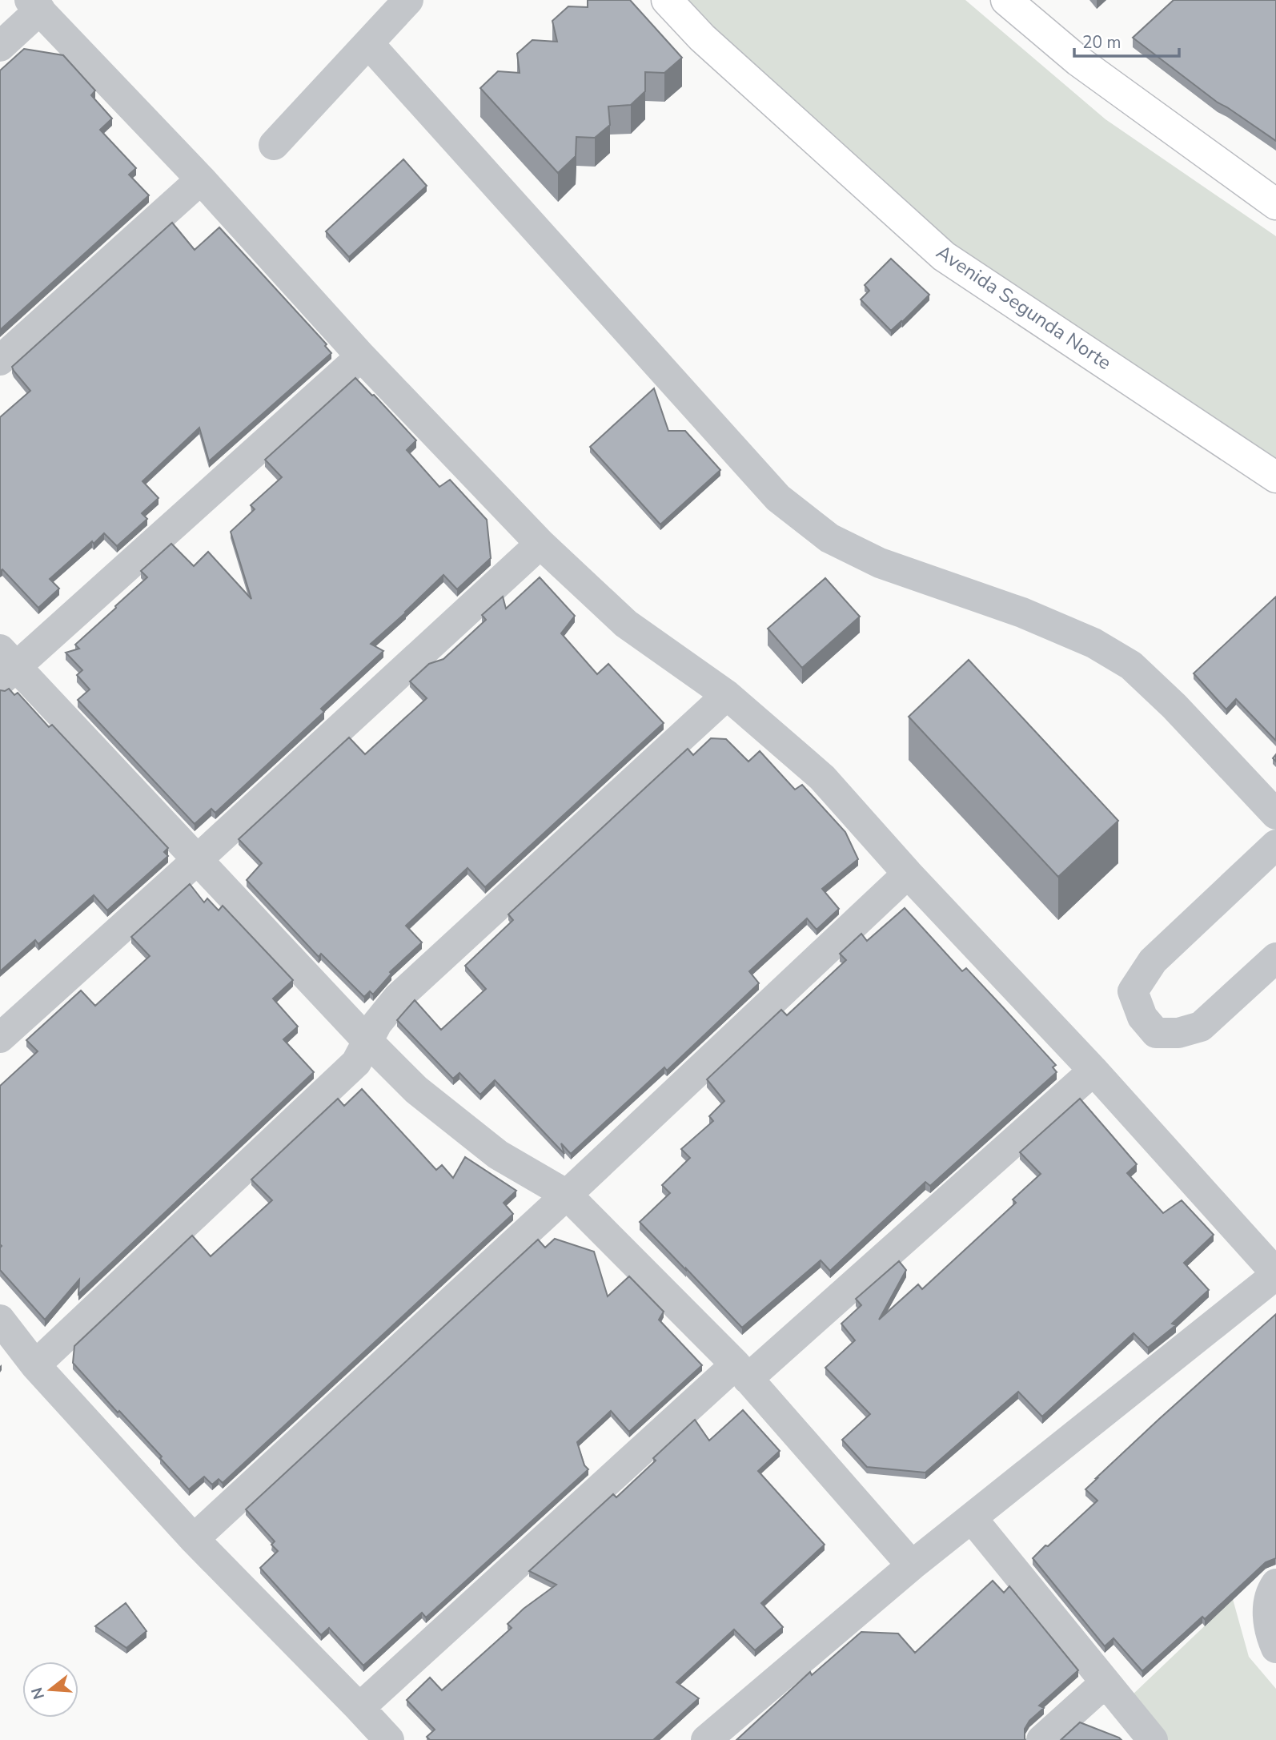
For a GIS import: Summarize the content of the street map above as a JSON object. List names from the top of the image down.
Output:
{
  "streets": {
    "main road": ["Avenida Segunda Norte"]
  },
  "scale_bar": "20 m",
  "north": "left"
}
